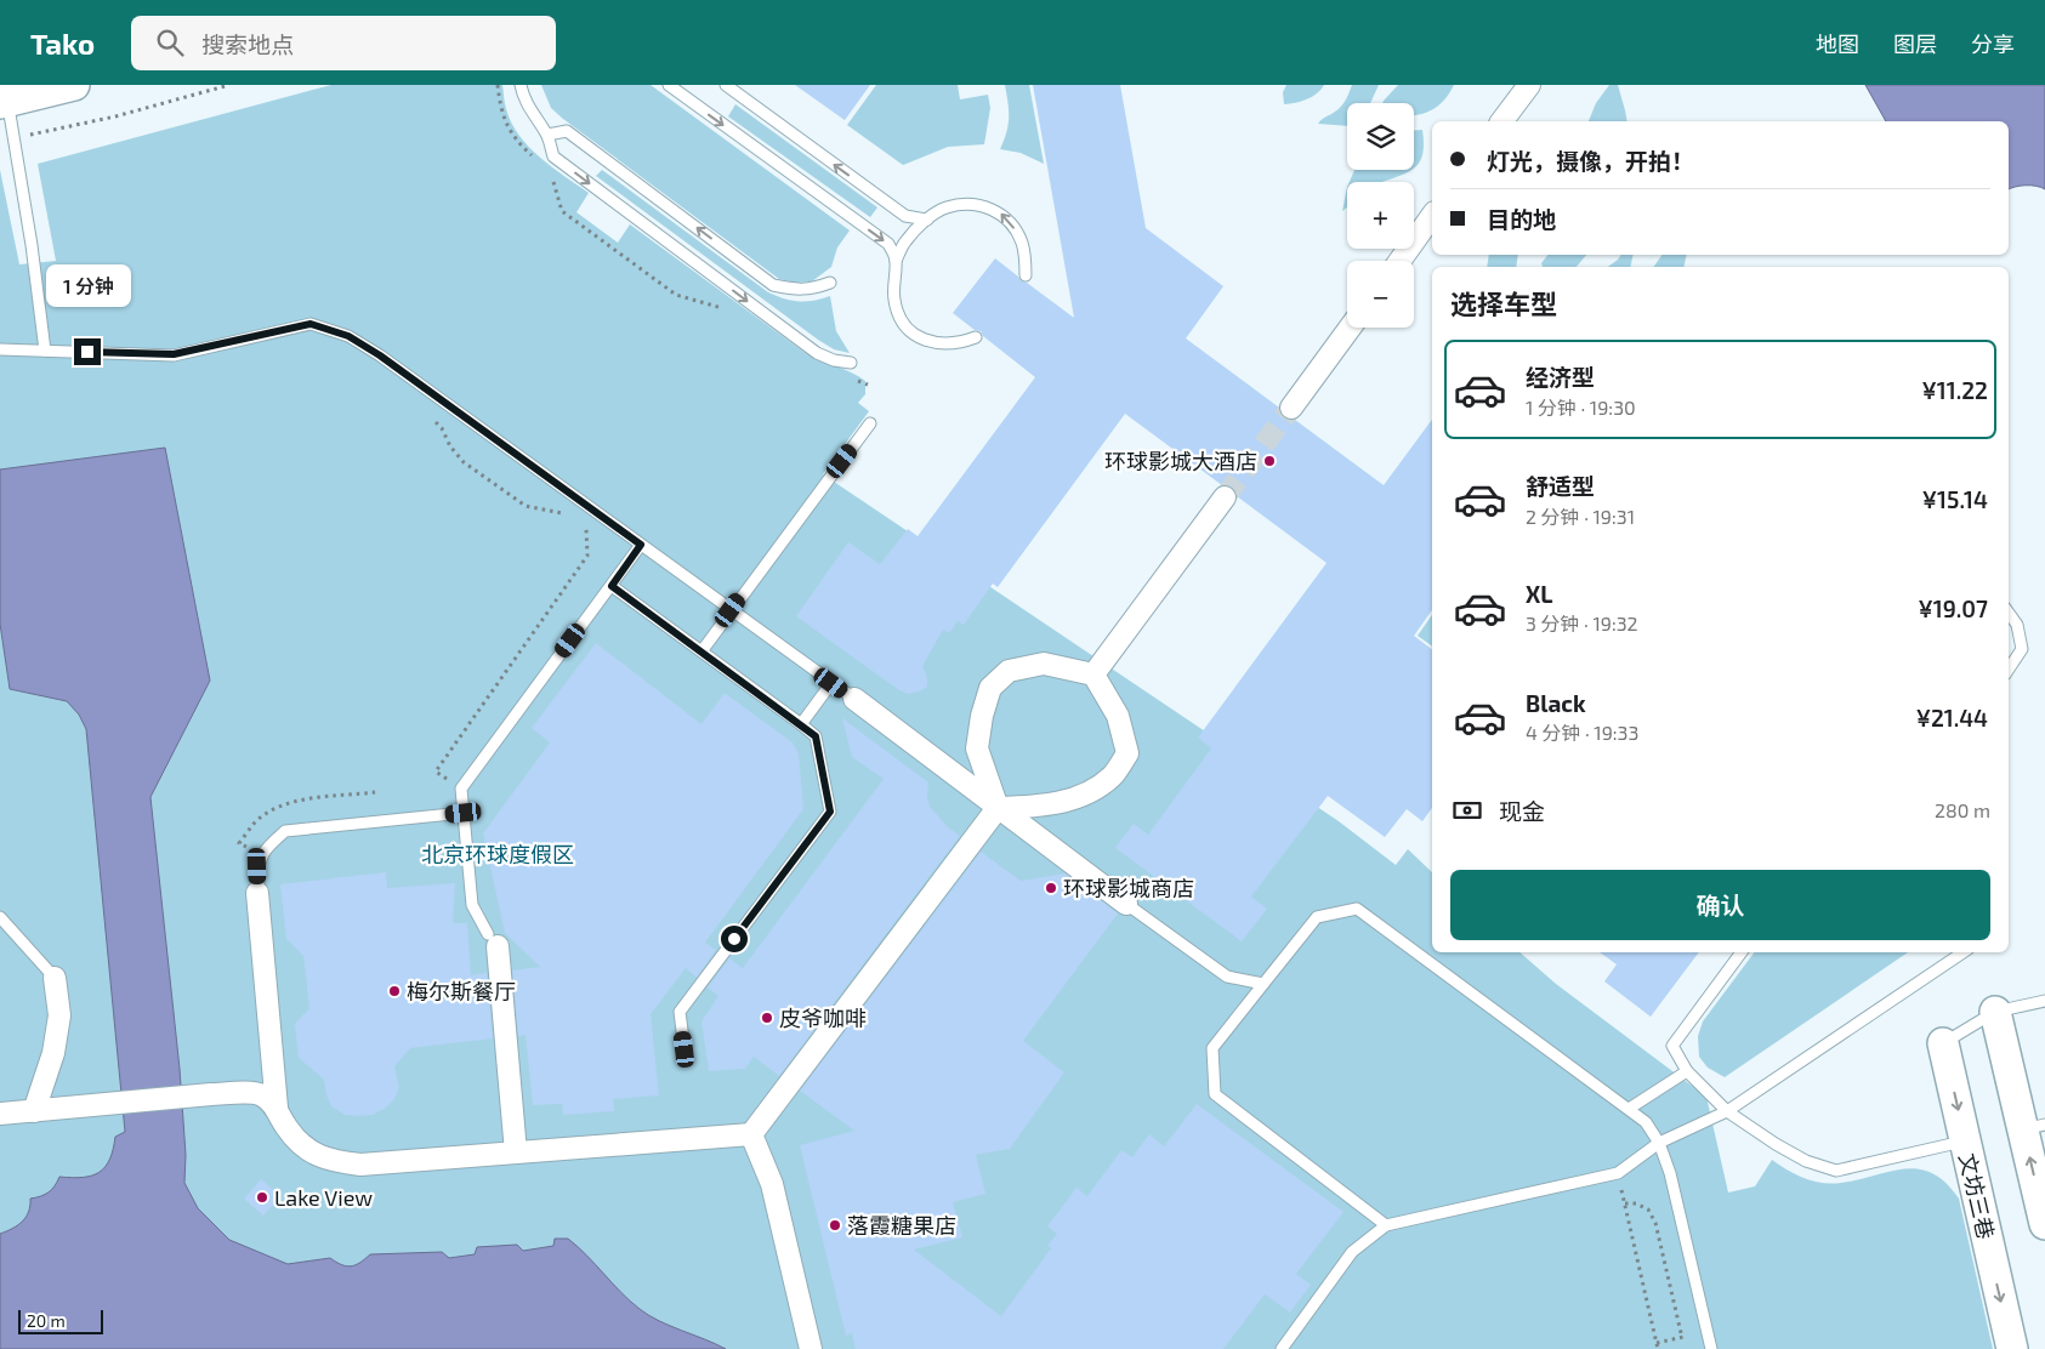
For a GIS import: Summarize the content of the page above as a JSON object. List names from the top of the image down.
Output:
{
  "streets": {
    "main road": ["文坊三巷"]
  },
  "parks": ["北京环球度假区"],
  "places": [
    "环球影城大酒店",
    "环球影城商店",
    "梅尔斯餐厅",
    "皮爷咖啡",
    "Lake View",
    "落霞糖果店"
  ],
  "scale_bar": "20 m",
  "page": {
    "header": "Tako",
    "search": "搜索地点",
    "nav": ["地图", "图层", "分享"],
    "map_buttons": ["+", "−"],
    "banner": ["灯光，摄像，开拍！", "目的地"],
    "bubble": "1 分钟",
    "heading": "选择车型",
    "list": [
      {
        "name": "经济型",
        "note": "1 分钟 · 19:30",
        "value": "¥11.22"
      },
      {
        "name": "舒适型",
        "note": "2 分钟 · 19:31",
        "value": "¥15.14"
      },
      {
        "name": "XL",
        "note": "3 分钟 · 19:32",
        "value": "¥19.07"
      },
      {
        "name": "Black",
        "note": "4 分钟 · 19:33",
        "value": "¥21.44"
      }
    ],
    "pay": ["现金", "280 m"],
    "buttons": "确认",
    "scale": "20 m"
  }
}
